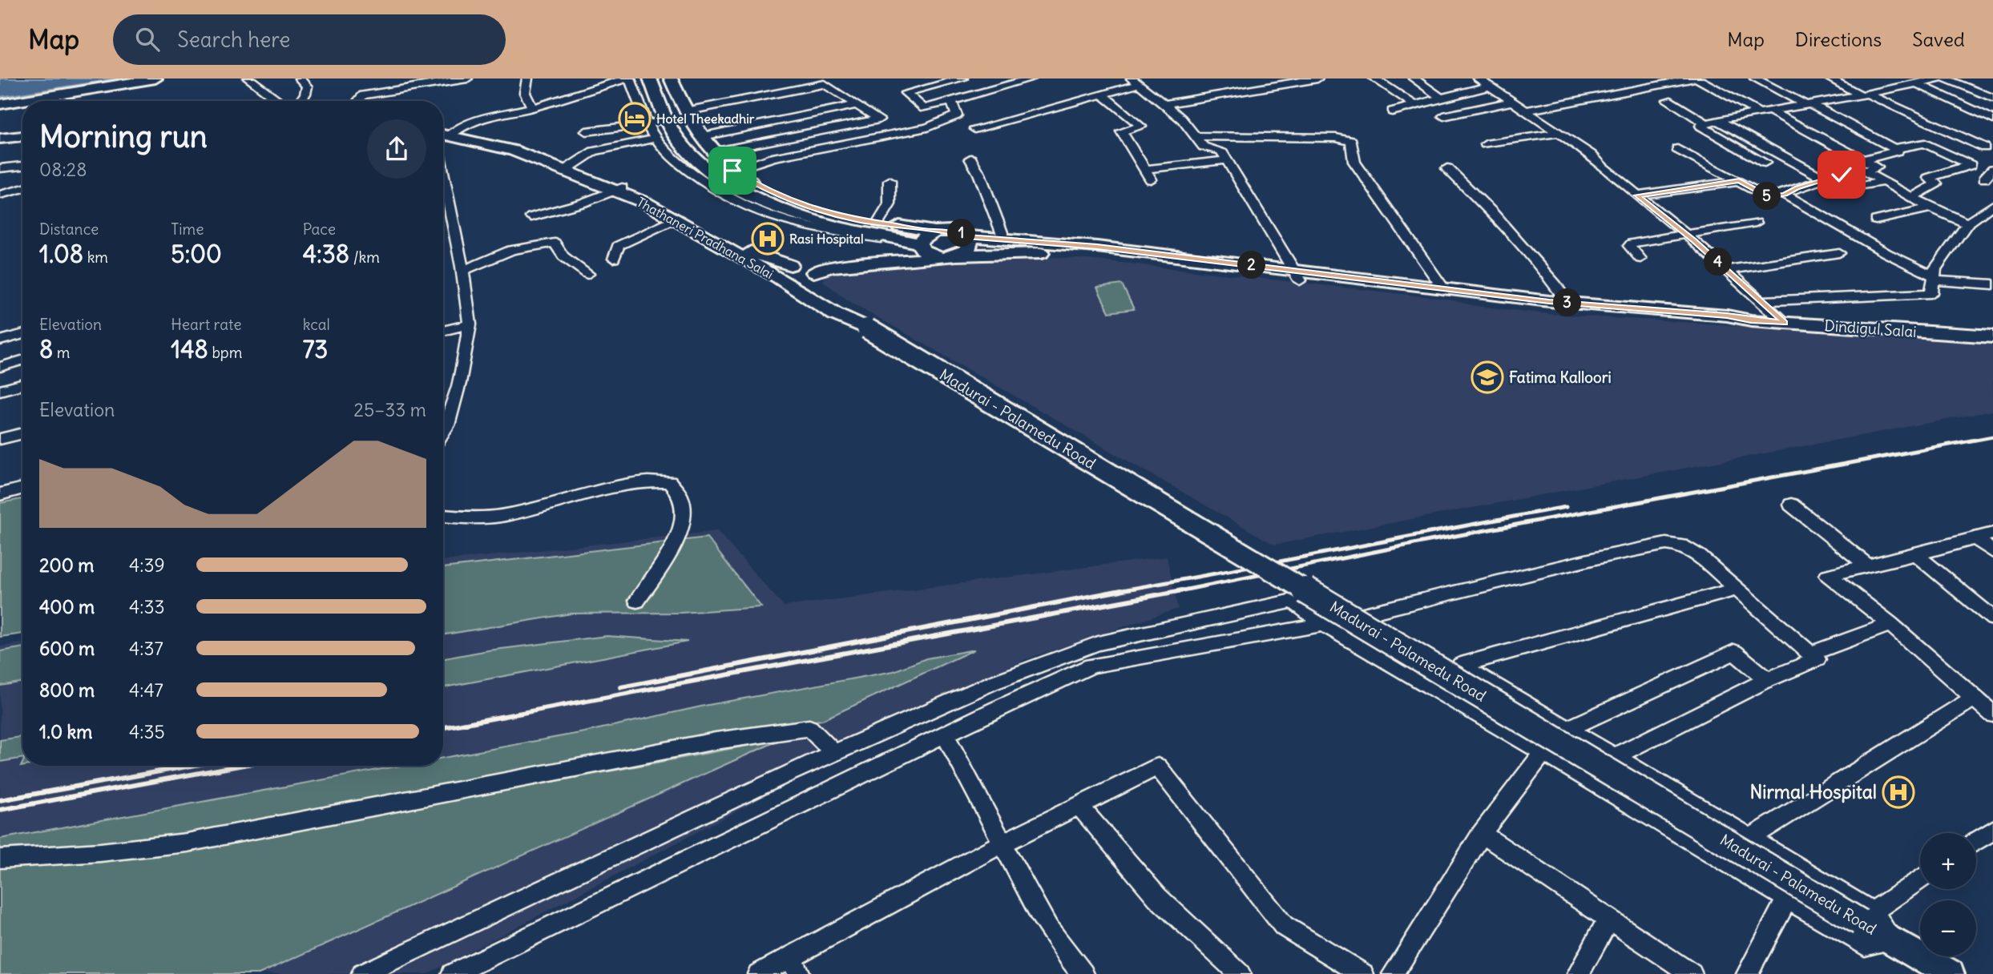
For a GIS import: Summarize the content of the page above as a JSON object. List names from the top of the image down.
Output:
{
  "streets": {
    "main road": ["Thathaneri Pradhana Salai", "Dindigul Salai", "Madurai - Palamedu Road"]
  },
  "crossings": [
    ["Thathaneri Pradhana Salai", "Dindigul Salai"],
    ["Thathaneri Pradhana Salai", "Madurai - Palamedu Road"],
    ["Dindigul Salai", "Madurai - Palamedu Road"]
  ],
  "places": {
    "hotel": ["Hotel Theekadhir"],
    "hospital": ["Rasi Hospital", "Nirmal Hospital"],
    "school or university": ["Fatima Kalloori"]
  },
  "page": {
    "header": "Map",
    "search": "Search here",
    "nav": ["Map", "Directions", "Saved"],
    "heading": ["Morning run", "08:28"],
    "pins": [
      "5",
      "1",
      "4",
      "2",
      "3"
    ],
    "stats": [
      ["Distance", "1.08 km"],
      ["Time", "5:00"],
      ["Pace", "4:38 /km"],
      ["Elevation", "8 m"],
      ["Heart rate", "148 bpm"],
      ["kcal", "73"]
    ],
    "chart": ["Elevation", "25–33 m"],
    "list": [
      {
        "name": "200 m",
        "note": "4:39"
      },
      {
        "name": "400 m",
        "note": "4:33"
      },
      {
        "name": "600 m",
        "note": "4:37"
      },
      {
        "name": "800 m",
        "note": "4:47"
      },
      {
        "name": "1.0 km",
        "note": "4:35"
      }
    ],
    "map_buttons": ["+", "−"]
  }
}
